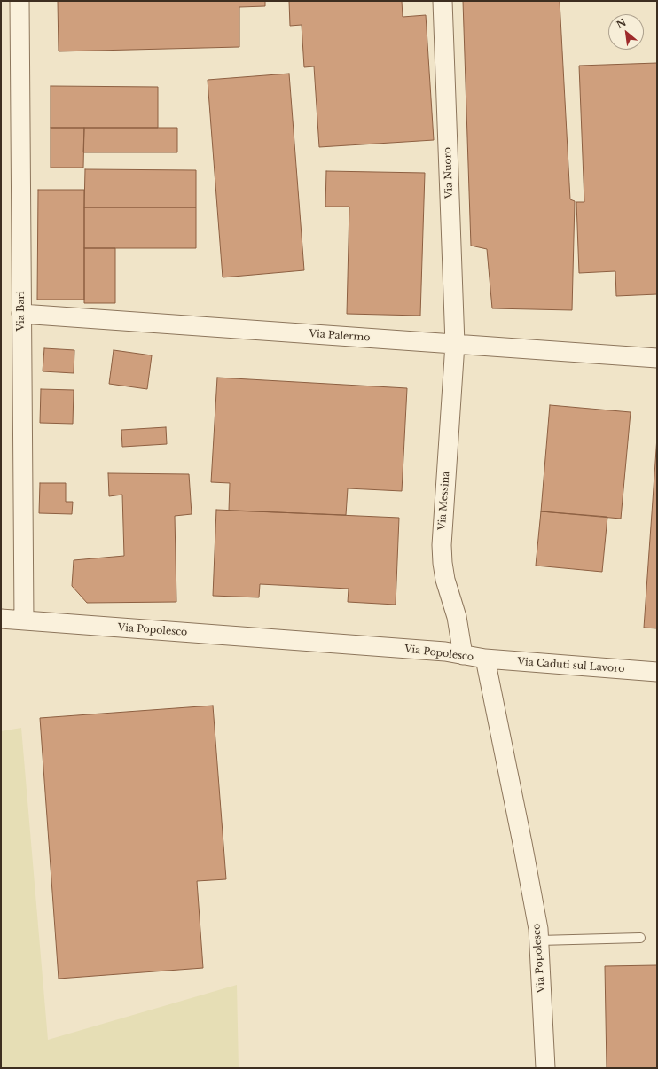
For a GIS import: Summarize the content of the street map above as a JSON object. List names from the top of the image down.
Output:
{
  "streets": {
    "street": [
      "Via Nuoro",
      "Via Bari",
      "Via Palermo",
      "Via Messina",
      "Via Popolesco",
      "Via Caduti sul Lavoro"
    ]
  },
  "crossings": [
    ["Via Nuoro", "Via Palermo"],
    ["Via Nuoro", "Via Messina"],
    ["Via Bari", "Via Palermo"],
    ["Via Bari", "Via Popolesco"],
    ["Via Palermo", "Via Messina"],
    ["Via Messina", "Via Popolesco"],
    ["Via Popolesco", "Via Caduti sul Lavoro"]
  ],
  "north": "top left"
}
